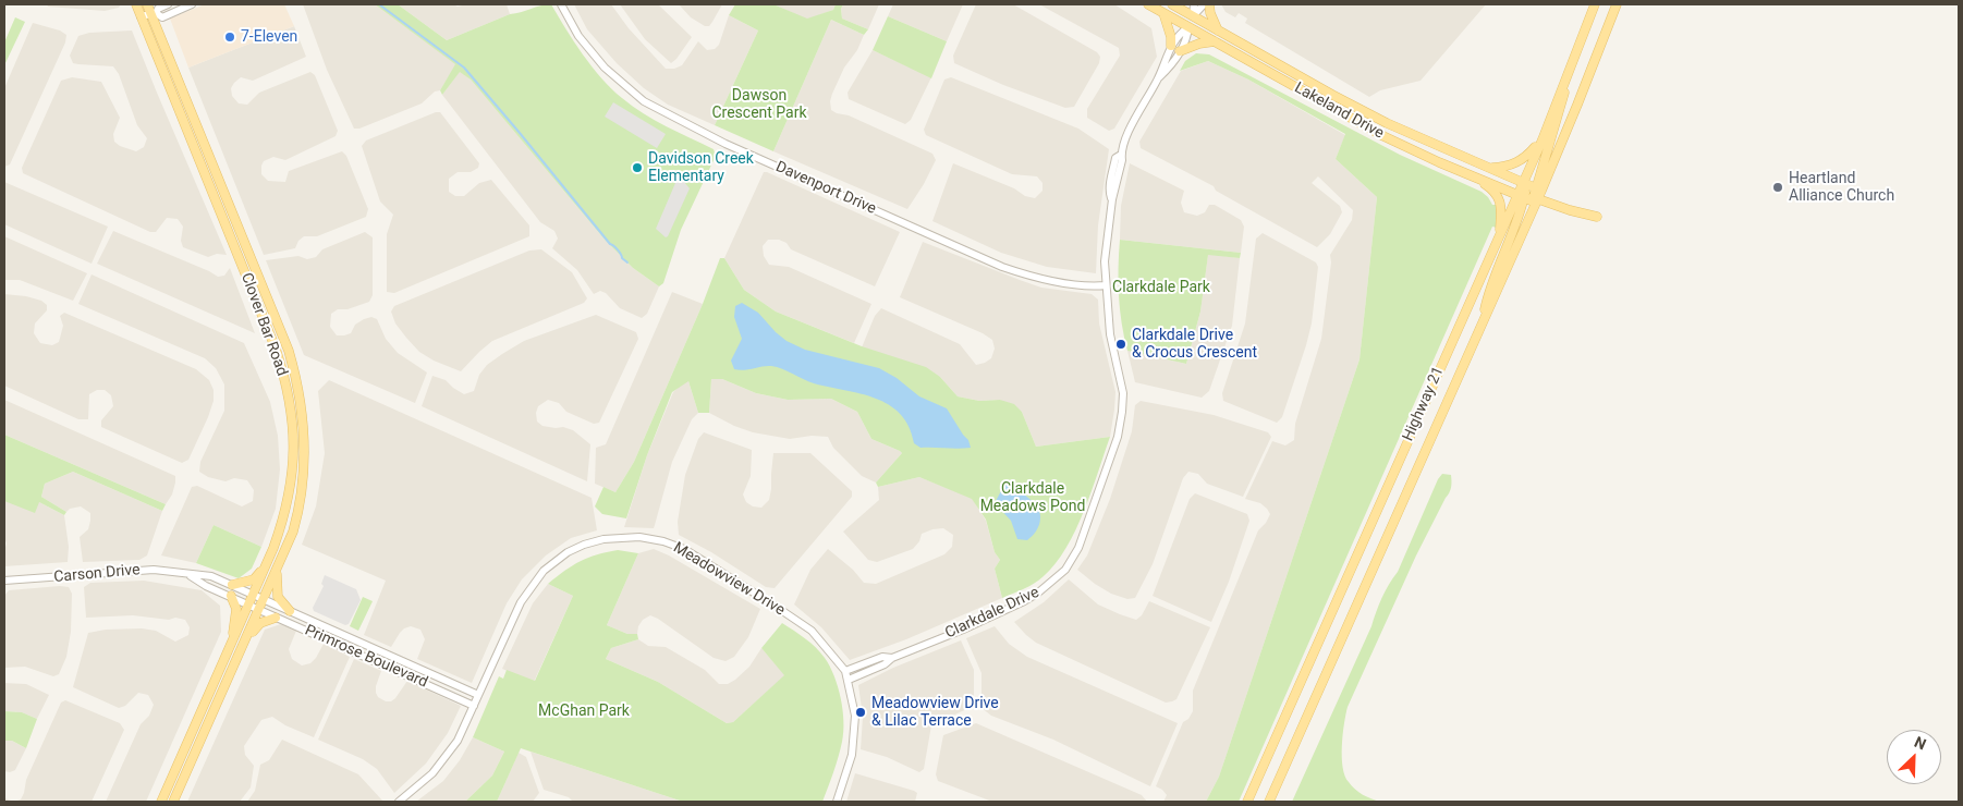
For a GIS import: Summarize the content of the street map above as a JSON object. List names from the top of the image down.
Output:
{
  "streets": {
    "main road": ["Lakeland Drive", "Clover Bar Road", "Highway 21"],
    "street": [
      "Davenport Drive",
      "Carson Drive",
      "Meadowview Drive",
      "Clarkdale Drive",
      "Primrose Boulevard"
    ]
  },
  "crossings": [
    ["Lakeland Drive", "Highway 21"],
    ["Lakeland Drive", "Clarkdale Drive"],
    ["Davenport Drive", "Clarkdale Drive"],
    ["Clover Bar Road", "Carson Drive"],
    ["Clover Bar Road", "Primrose Boulevard"],
    ["Carson Drive", "Primrose Boulevard"],
    ["Meadowview Drive", "Clarkdale Drive"],
    ["Meadowview Drive", "Primrose Boulevard"]
  ],
  "parks": [
    "Dawson Crescent Park",
    "Clarkdale Park",
    "Clarkdale Meadows Pond",
    "McGhan Park"
  ],
  "places": [
    "7-Eleven",
    "Davidson Creek Elementary",
    "Heartland Alliance Church",
    "Clarkdale Drive & Crocus Crescent",
    "Meadowview Drive & Lilac Terrace"
  ],
  "north": "top right"
}
